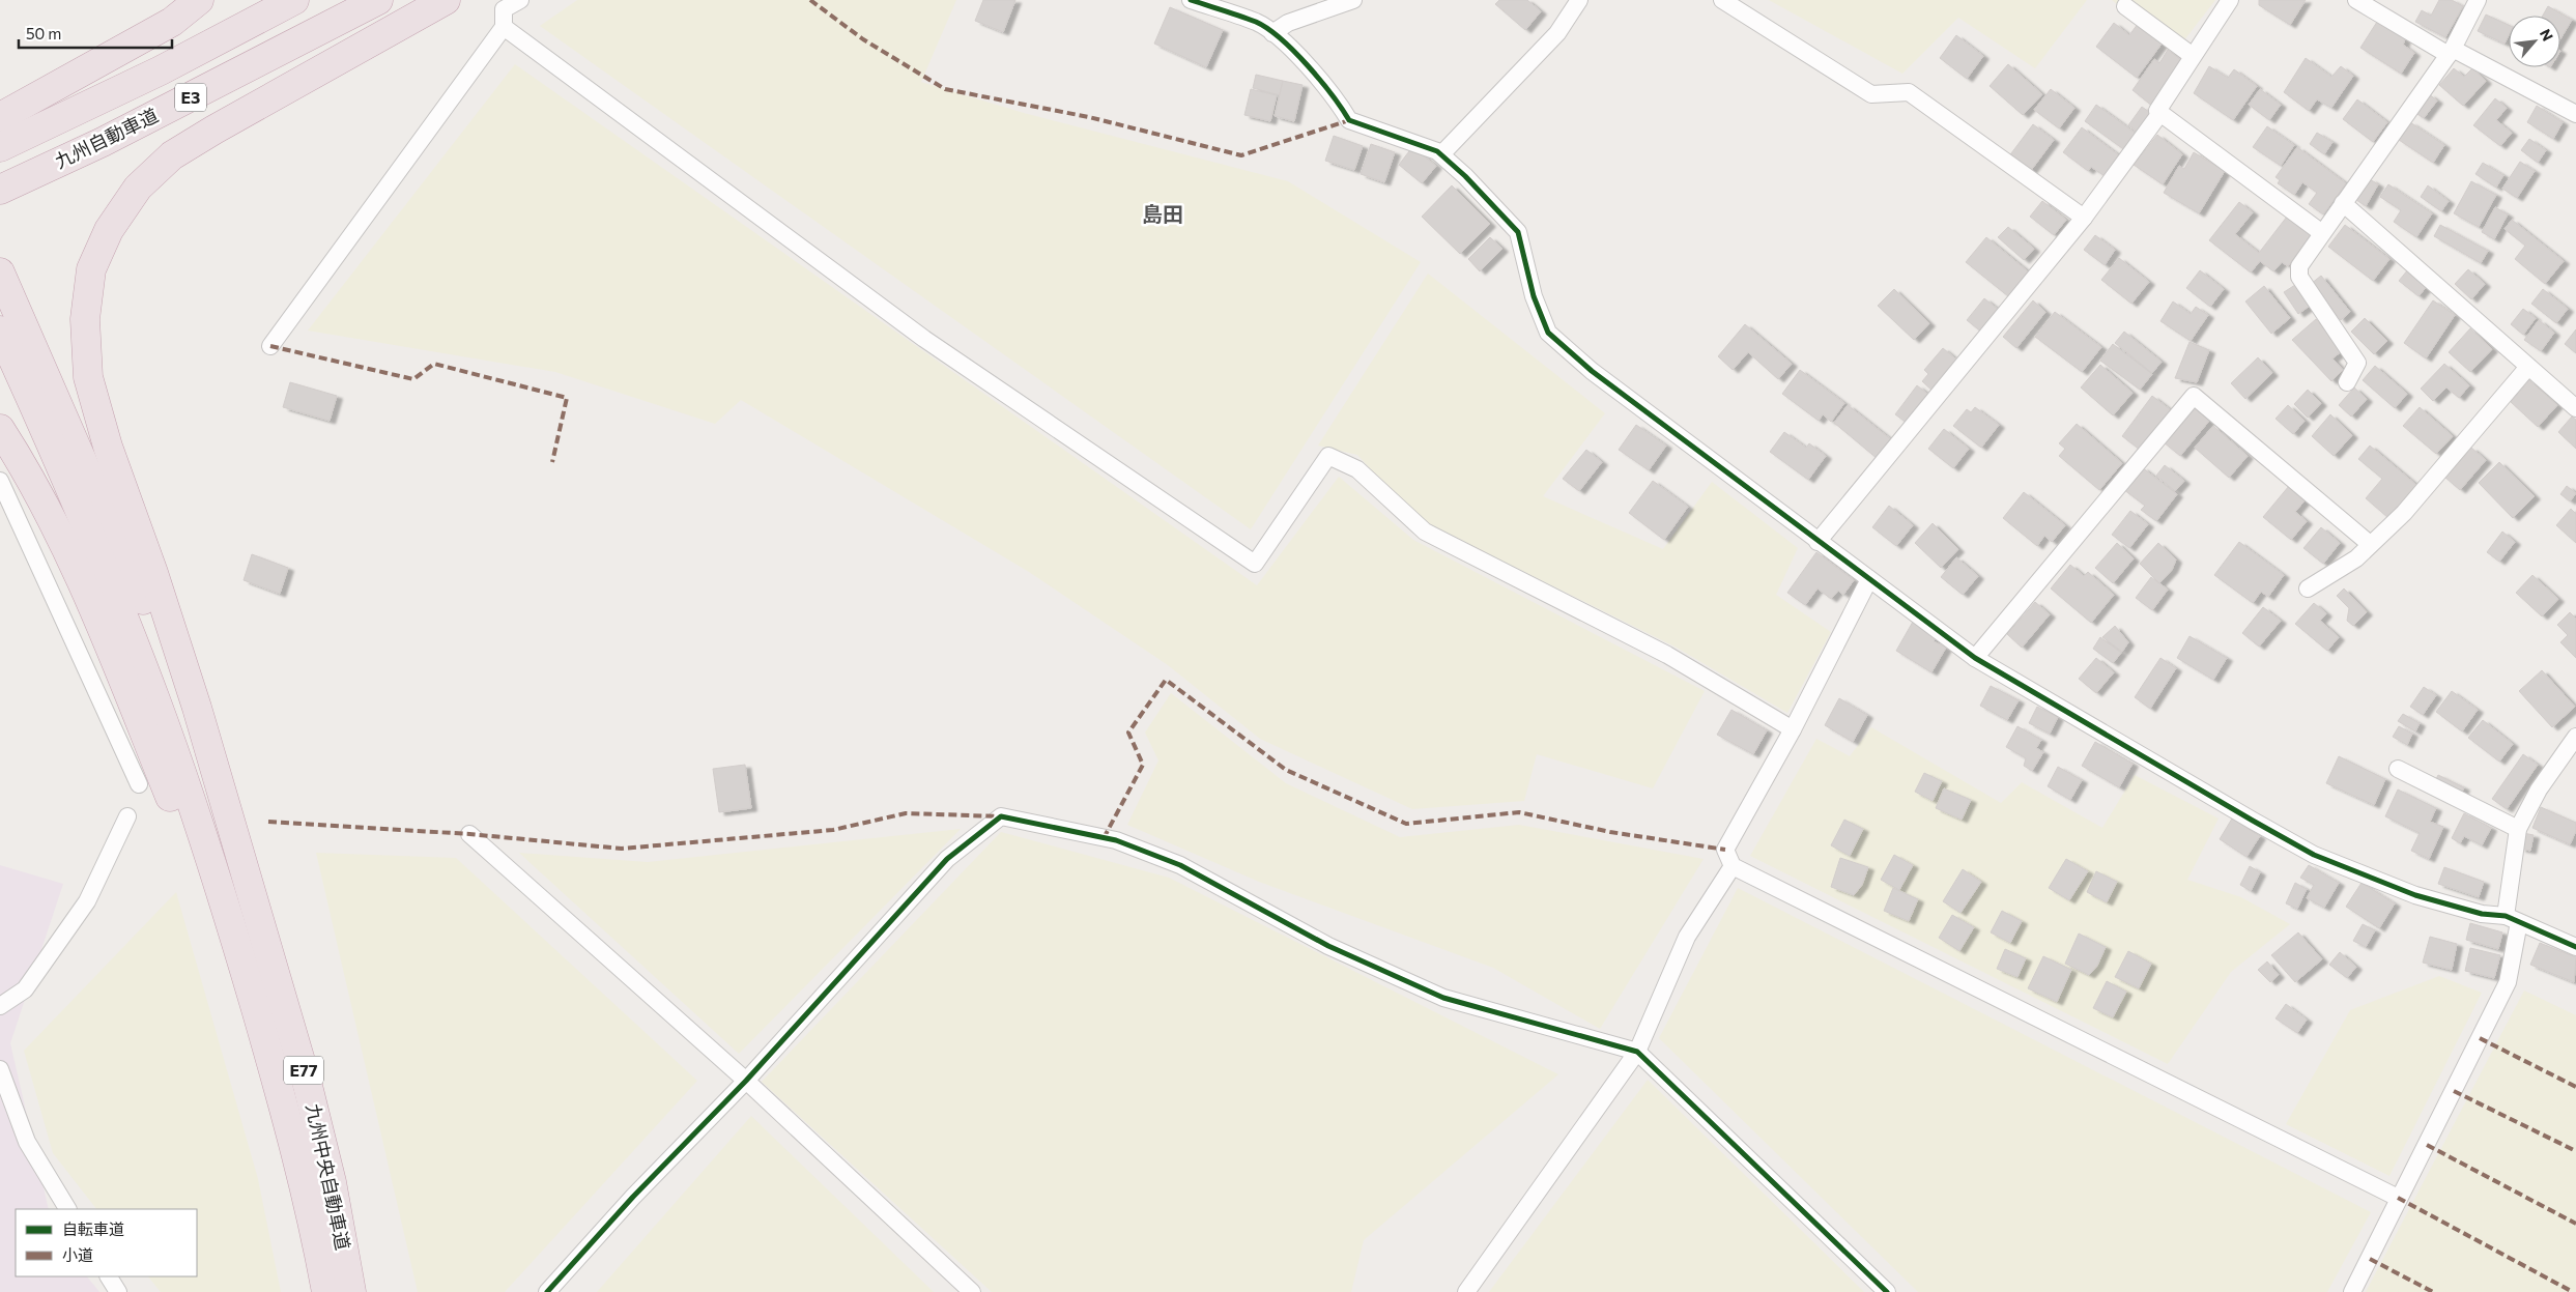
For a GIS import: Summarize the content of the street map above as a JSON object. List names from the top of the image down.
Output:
{
  "streets": {
    "highway": [
      "E3",
      "九州自動車道",
      "E77",
      "九州中央自動車道"
    ]
  },
  "districts": ["島田"],
  "legend": ["自転車道", "小道"],
  "scale_bar": "50 m",
  "north": "top right"
}
